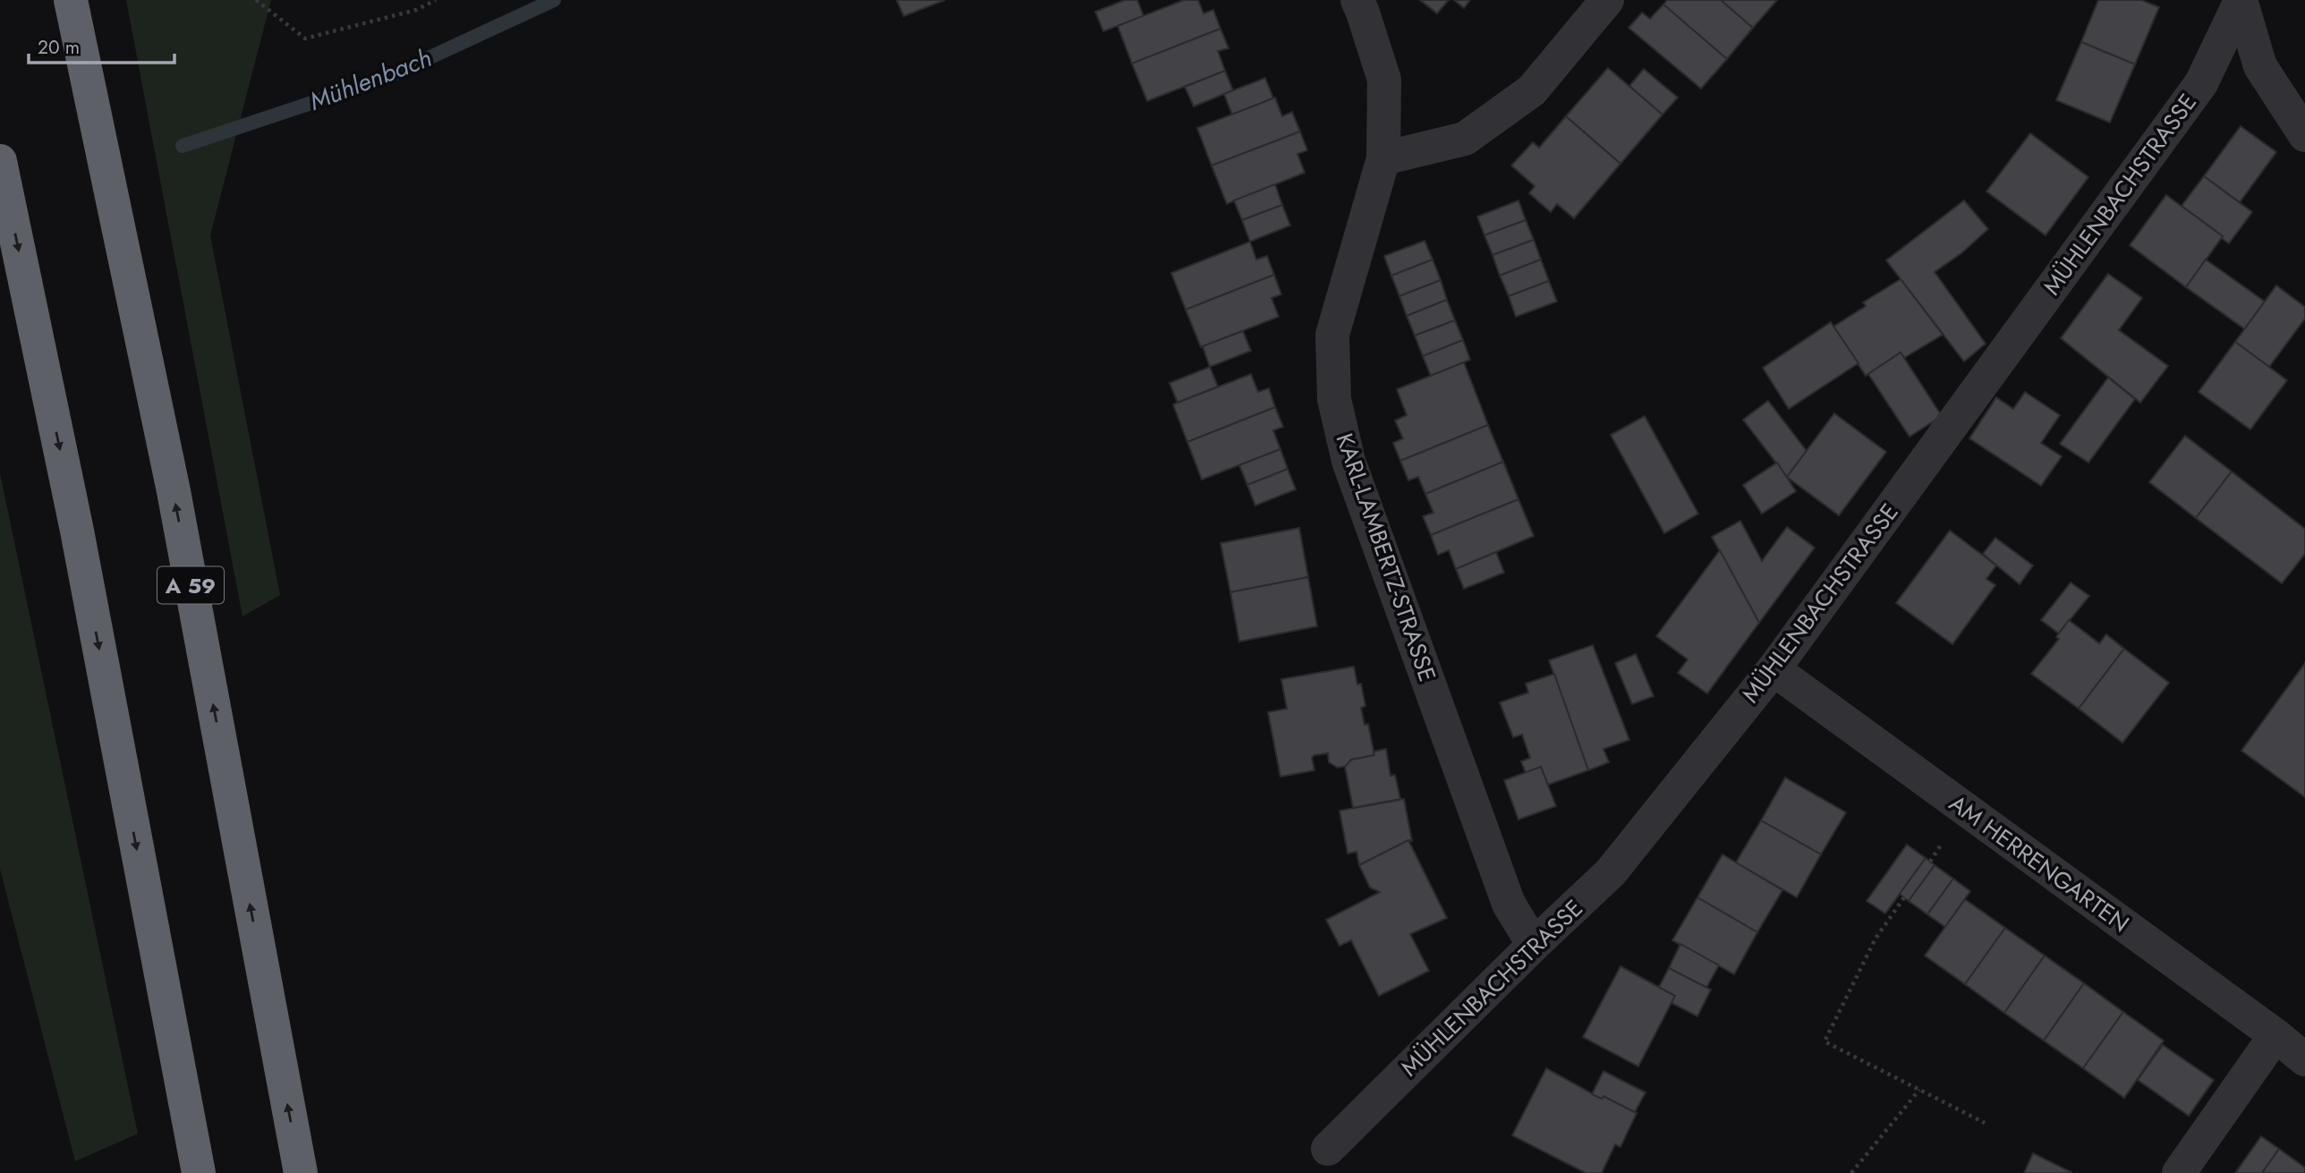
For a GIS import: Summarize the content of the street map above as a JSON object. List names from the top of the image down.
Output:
{
  "streets": {
    "highway": ["A 59"],
    "street": ["MÜHLENBACHSTRASSE", "KARL-LAMBERTZ-STRASSE", "AM HERRENGARTEN"]
  },
  "crossings": [
    ["MÜHLENBACHSTRASSE", "KARL-LAMBERTZ-STRASSE"],
    ["MÜHLENBACHSTRASSE", "AM HERRENGARTEN"]
  ],
  "water": ["Mühlenbach"],
  "scale_bar": "20 m"
}
